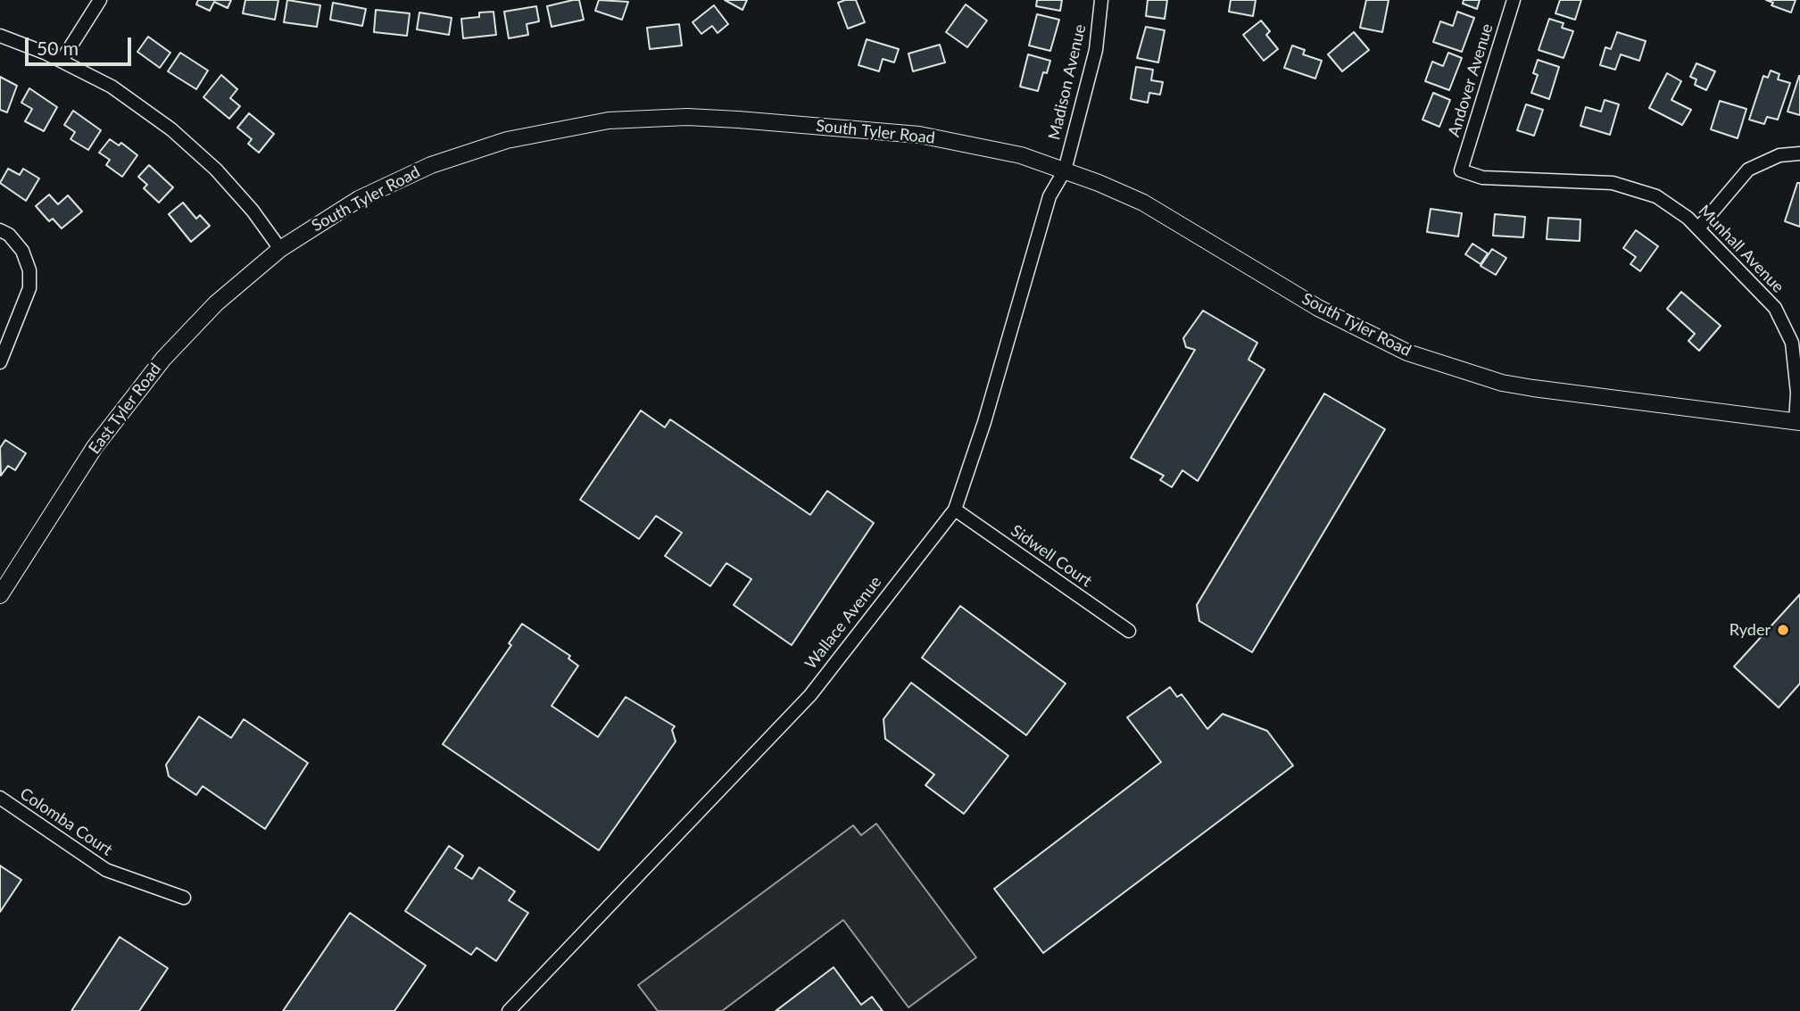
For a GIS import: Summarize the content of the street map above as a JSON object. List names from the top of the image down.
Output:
{
  "streets": {
    "street": [
      "Andover Avenue",
      "Madison Avenue",
      "South Tyler Road",
      "Munhall Avenue",
      "East Tyler Road",
      "Sidwell Court",
      "Wallace Avenue",
      "Colomba Court"
    ]
  },
  "crossings": [
    ["Andover Avenue", "Munhall Avenue"],
    ["Madison Avenue", "South Tyler Road"],
    ["Madison Avenue", "Wallace Avenue"],
    ["South Tyler Road", "Munhall Avenue"],
    ["South Tyler Road", "East Tyler Road"],
    ["South Tyler Road", "Wallace Avenue"],
    ["Sidwell Court", "Wallace Avenue"]
  ],
  "places": ["Ryder"],
  "scale_bar": "50 m"
}
